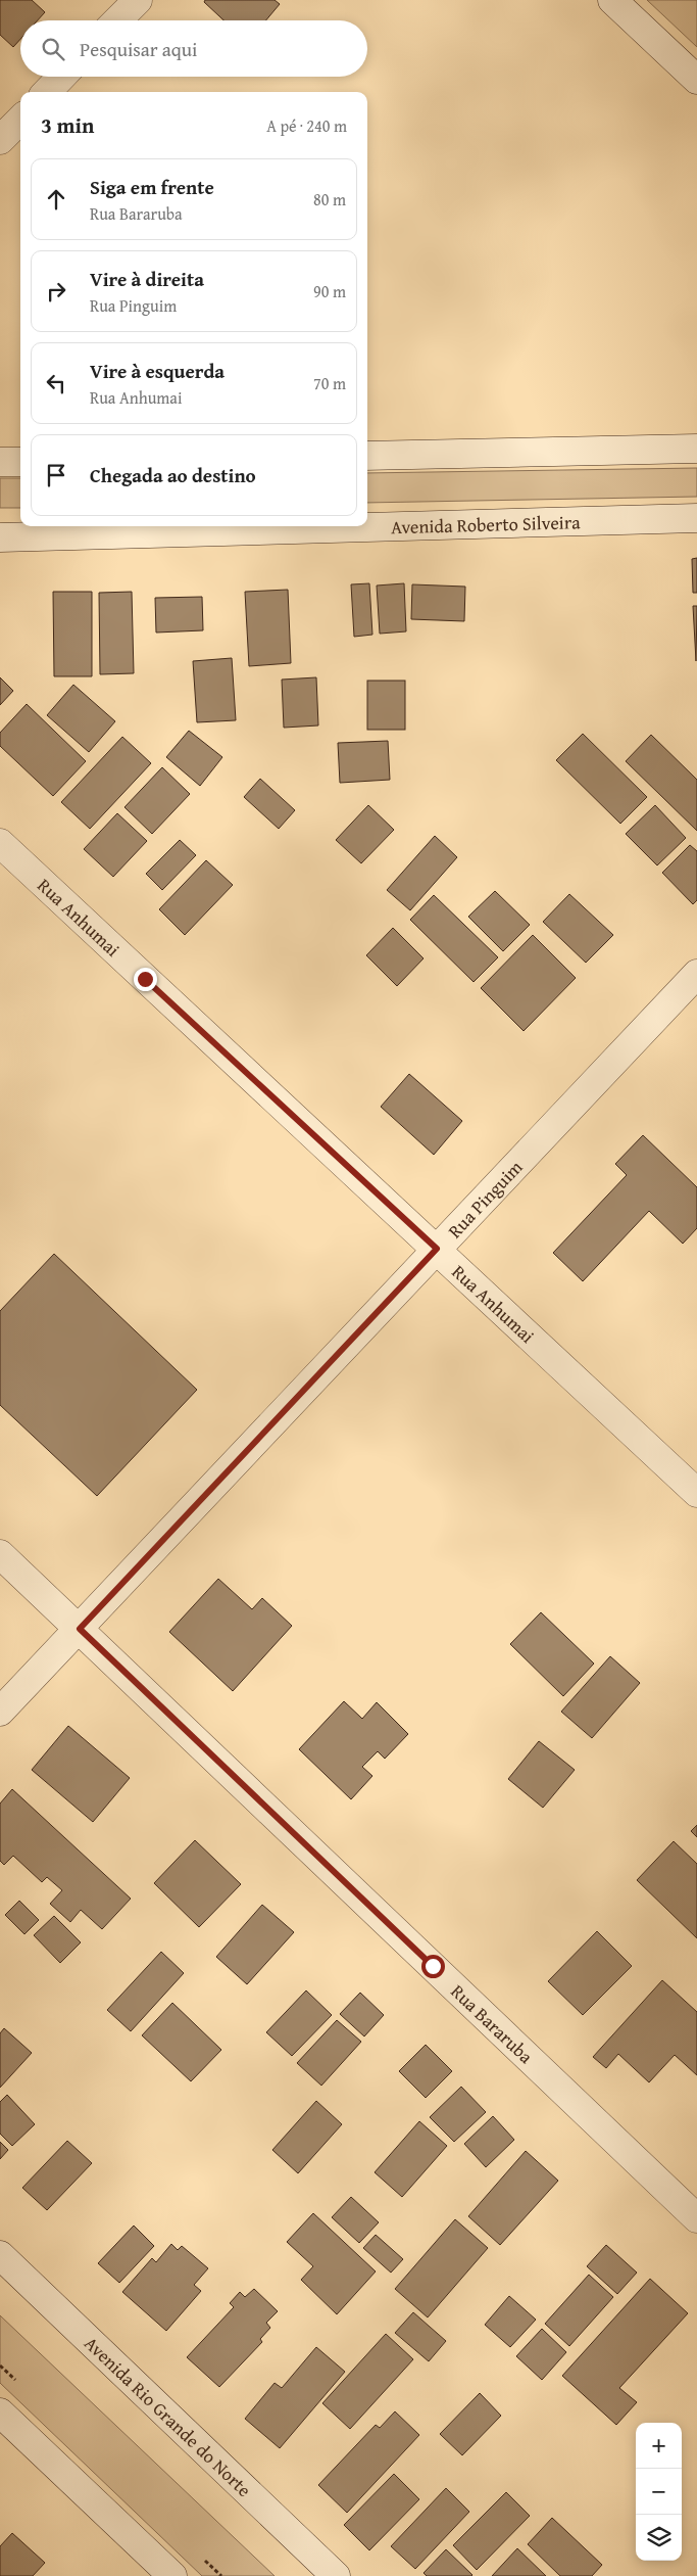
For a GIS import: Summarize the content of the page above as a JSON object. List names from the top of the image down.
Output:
{
  "streets": {
    "street": [
      "Avenida Roberto Silveira",
      "Rua Anhumai",
      "Rua Pinguim",
      "Rua Bararuba",
      "Avenida Rio Grande do Norte"
    ]
  },
  "crossings": [
    ["Rua Anhumai", "Rua Pinguim"],
    ["Rua Pinguim", "Rua Bararuba"]
  ],
  "page": {
    "search": "Pesquisar aqui",
    "heading": ["3 min", "A pé · 240 m"],
    "list": [
      ["Siga em frente", "Rua Bararuba", "80 m"],
      ["Vire à direita", "Rua Pinguim", "90 m"],
      ["Vire à esquerda", "Rua Anhumai", "70 m"],
      "Chegada ao destino"
    ],
    "map_buttons": ["+", "−"]
  }
}
